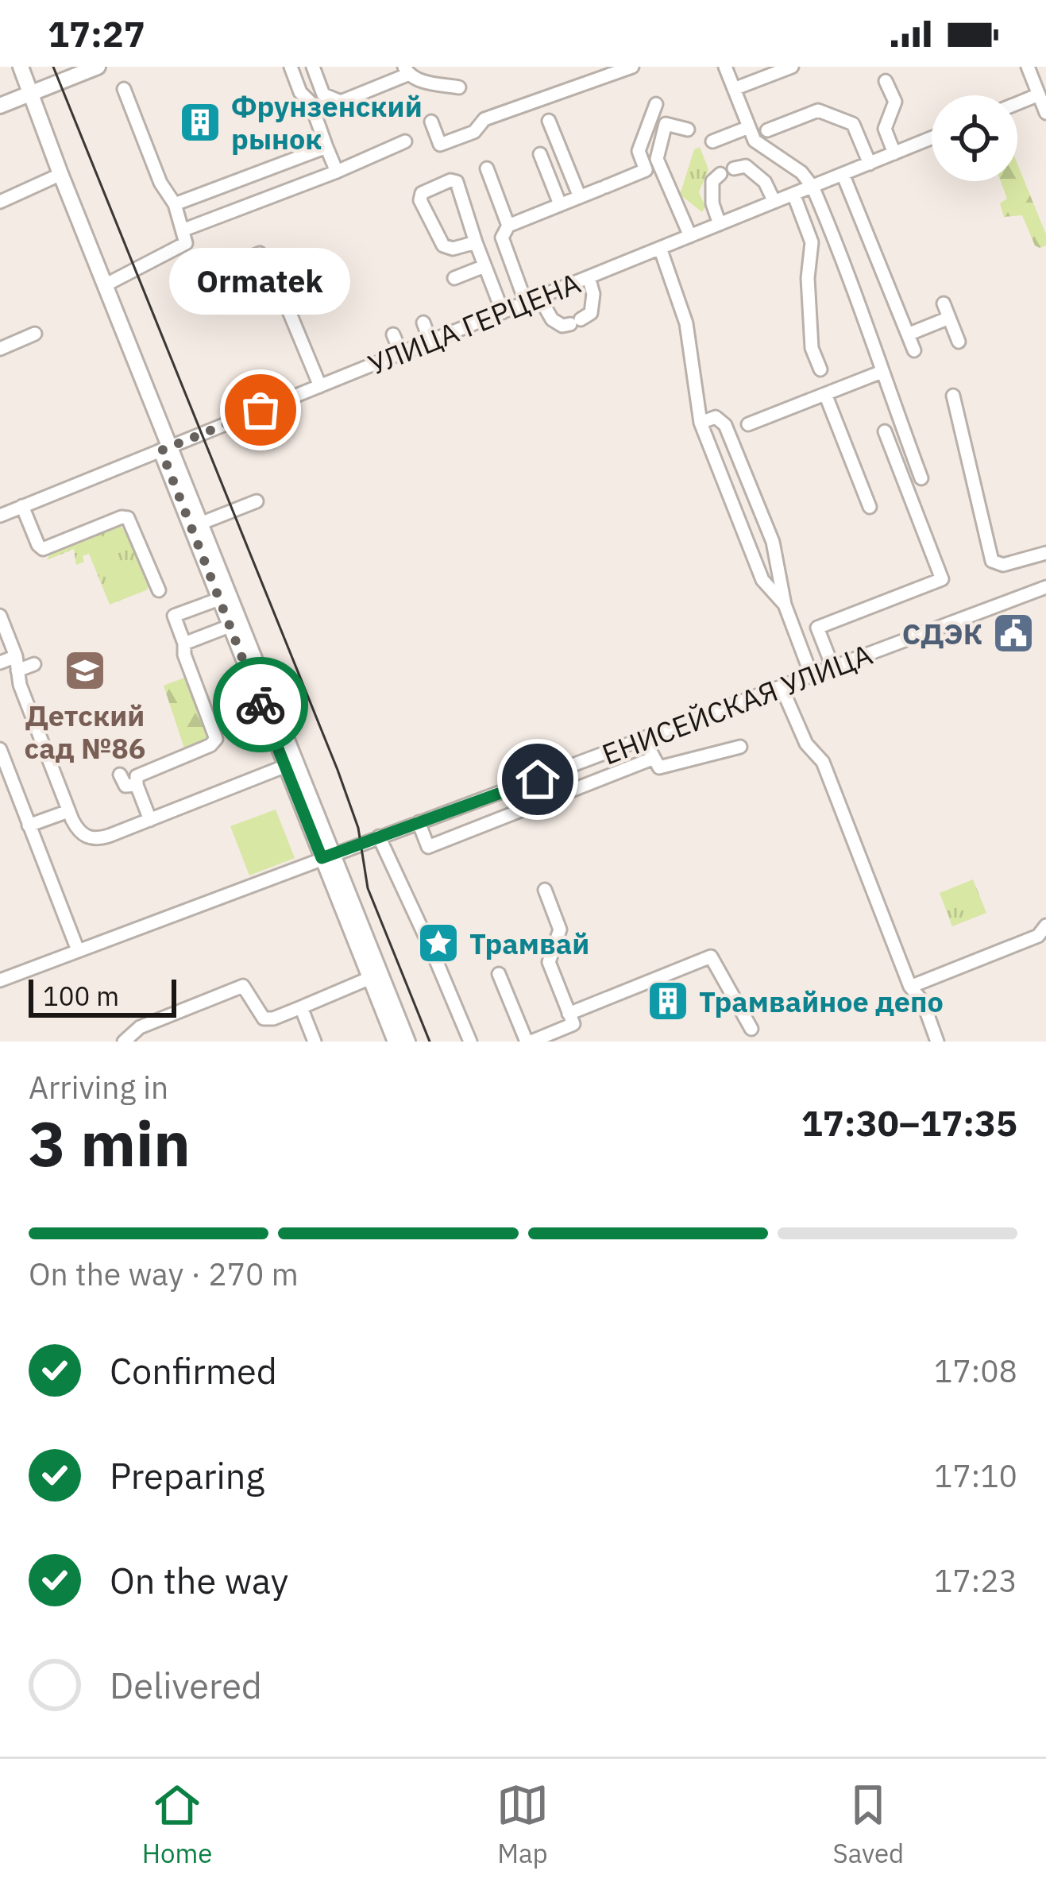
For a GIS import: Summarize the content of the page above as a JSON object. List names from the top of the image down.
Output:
{
  "streets": {
    "street": ["УЛИЦА ГЕРЦЕНА", "ЕНИСЕЙСКАЯ УЛИЦА"]
  },
  "places": {
    "building": ["Фрунзенский рынок", "Трамвайное депо"],
    "other": ["Ormatek"],
    "public building": ["СДЭК"],
    "school or university": ["Детский сад №86"],
    "place": ["Трамвай"]
  },
  "scale_bar": "100 m",
  "page": {
    "status": "17:27",
    "bubble": "Ormatek",
    "scale": "100 m",
    "heading": ["3 min", "Arriving in", "17:30–17:35"],
    "bar": "On the way · 270 m",
    "list": [
      ["Confirmed", "17:08"],
      ["Preparing", "17:10"],
      ["On the way", "17:23"],
      "Delivered"
    ],
    "tabs": ["Home", "Map", "Saved"]
  }
}
